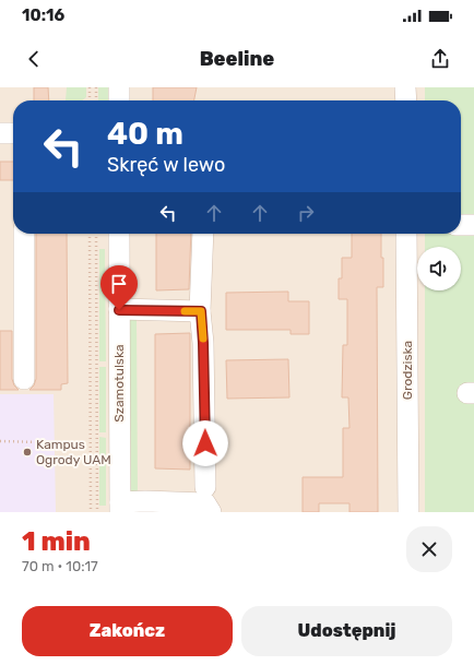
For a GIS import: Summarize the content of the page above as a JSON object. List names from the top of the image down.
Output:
{
  "streets": {
    "street": ["Grodziska", "Szamotulska"]
  },
  "places": ["Kampus Ogrody UAM"],
  "page": {
    "status": "10:16",
    "header": "Beeline",
    "turn": ["40 m", "Skręć w lewo"],
    "heading": ["1 min", "70 m · 10:17"],
    "buttons": ["Zakończ", "Udostępnij"]
  }
}
